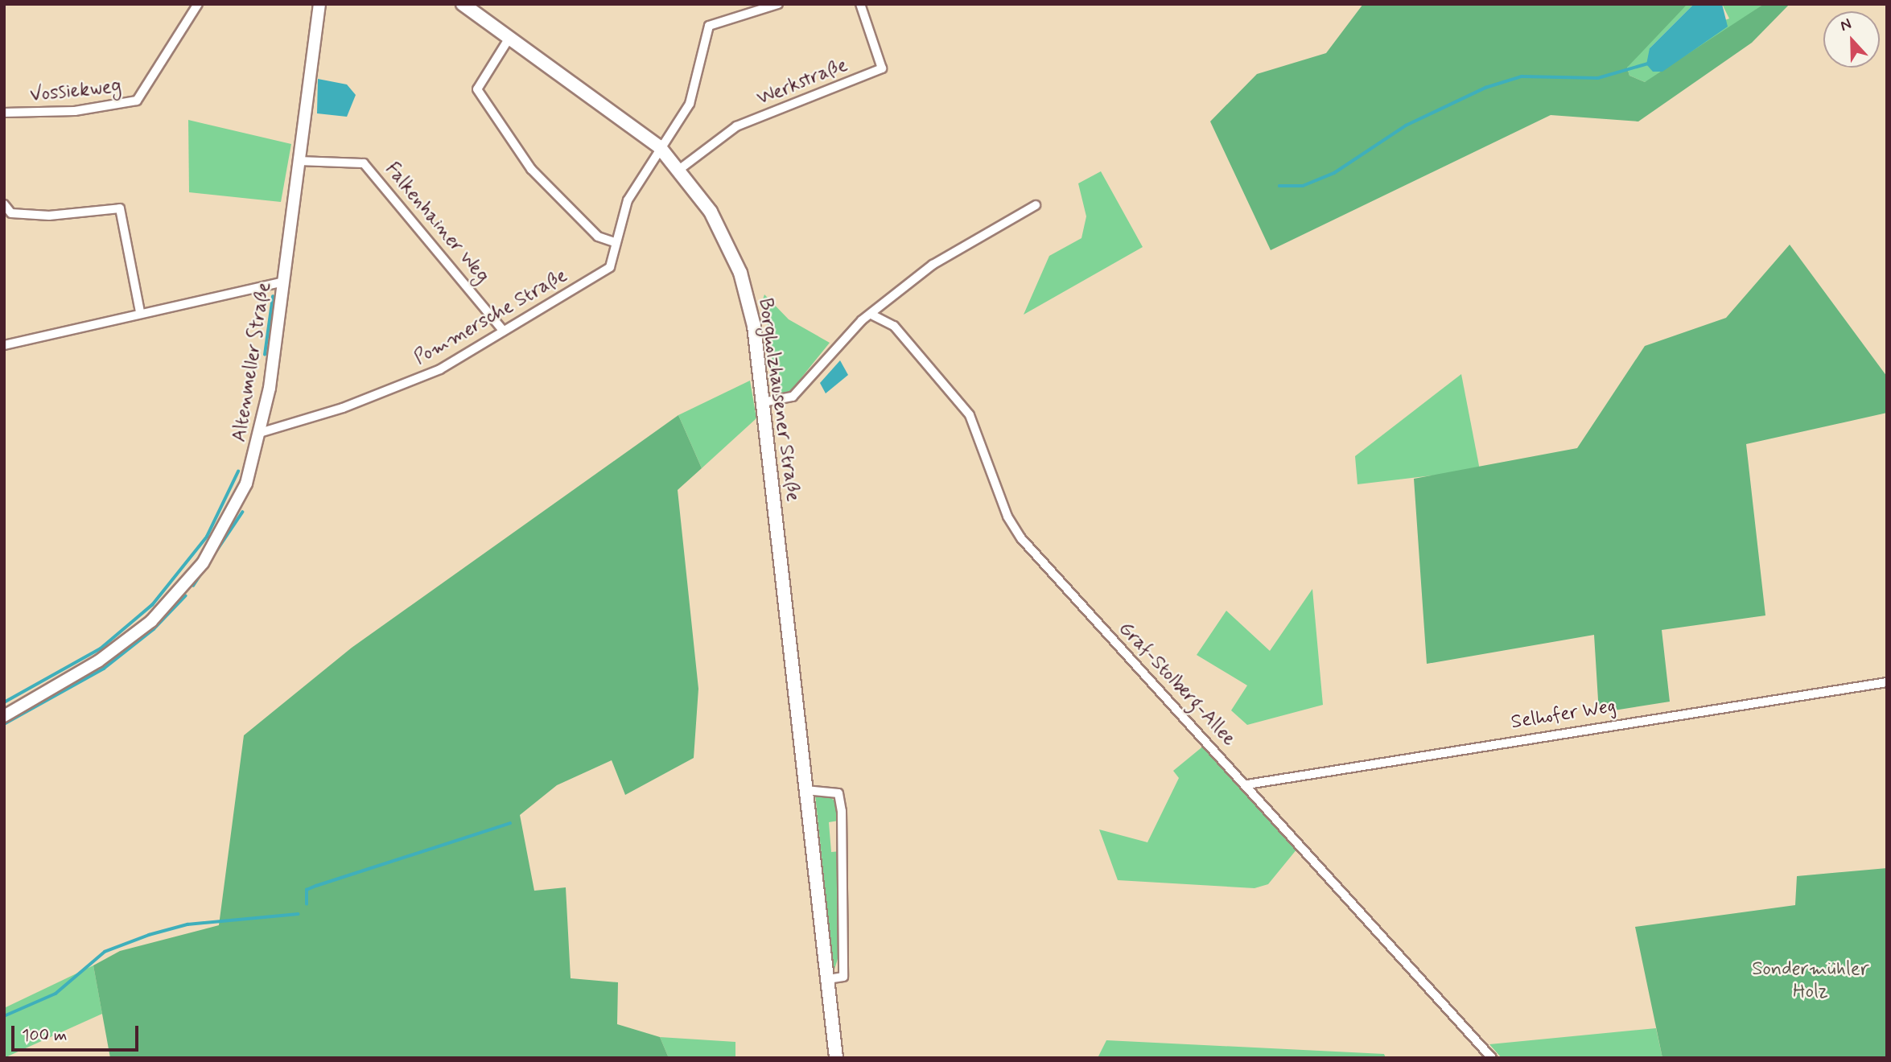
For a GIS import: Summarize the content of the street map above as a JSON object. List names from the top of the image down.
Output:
{
  "streets": {
    "main road": ["Borgholzhausener Straße"],
    "street": [
      "Werkstraße",
      "Vossiekweg",
      "Falkenhainer Weg",
      "Pommersche Straße",
      "Altenmeller Straße",
      "Graf-Stolberg-Allee",
      "Selhofer Weg"
    ]
  },
  "crossings": [
    ["Werkstraße", "Borgholzhausener Straße"],
    ["Falkenhainer Weg", "Pommersche Straße"],
    ["Falkenhainer Weg", "Altenmeller Straße"],
    ["Pommersche Straße", "Altenmeller Straße"],
    ["Pommersche Straße", "Borgholzhausener Straße"],
    ["Graf-Stolberg-Allee", "Selhofer Weg"]
  ],
  "parks": ["Sondermühler Holz"],
  "scale_bar": "100 m",
  "north": "top"
}
